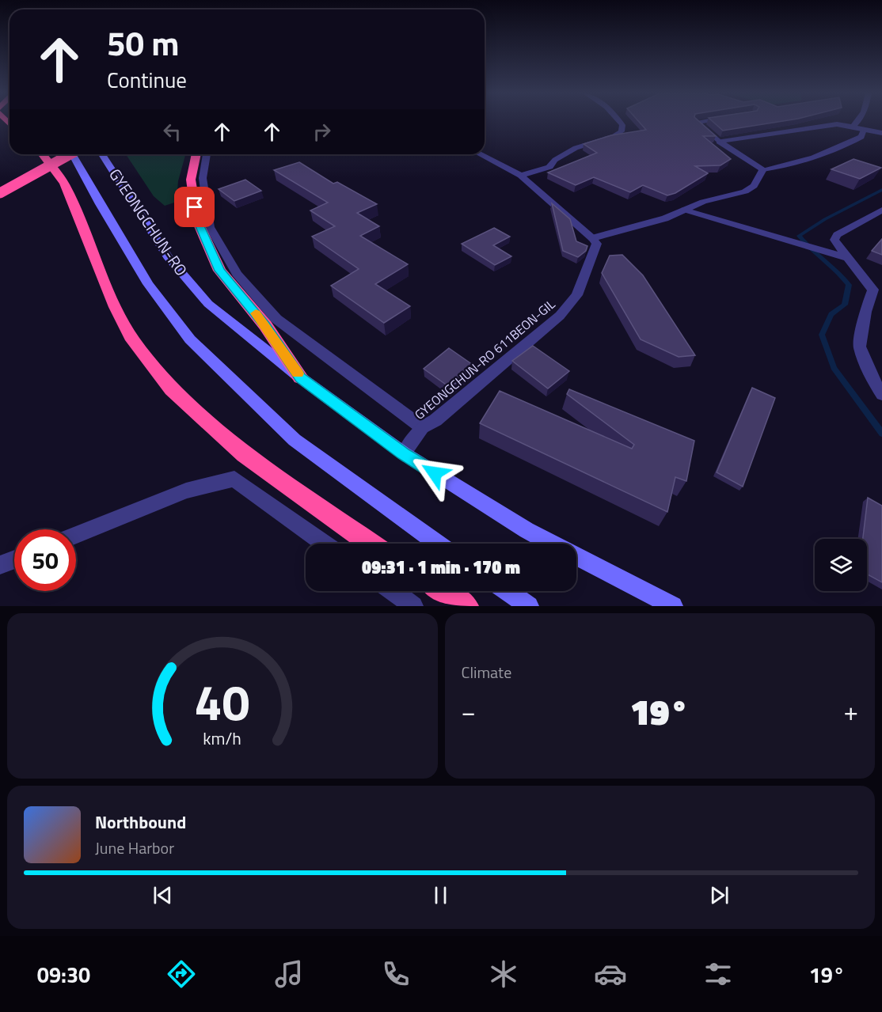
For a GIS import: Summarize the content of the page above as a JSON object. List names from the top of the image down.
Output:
{
  "streets": {
    "main road": ["GYEONGCHUN-RO"],
    "street": ["GYEONGCHUN-RO 611BEON-GIL"]
  },
  "crossings": [
    ["GYEONGCHUN-RO", "GYEONGCHUN-RO 611BEON-GIL"]
  ],
  "page": {
    "turn": ["50 m", "Continue"],
    "limit": "50",
    "trip": "09:31 · 1 min · 170 m",
    "tile": "Climate",
    "heat": ["−", "19°", "+"],
    "song": ["Northbound", "June Harbor"],
    "tabs": ["09:30", "19°"],
    "gauge": ["40", "km/h"]
  }
}
